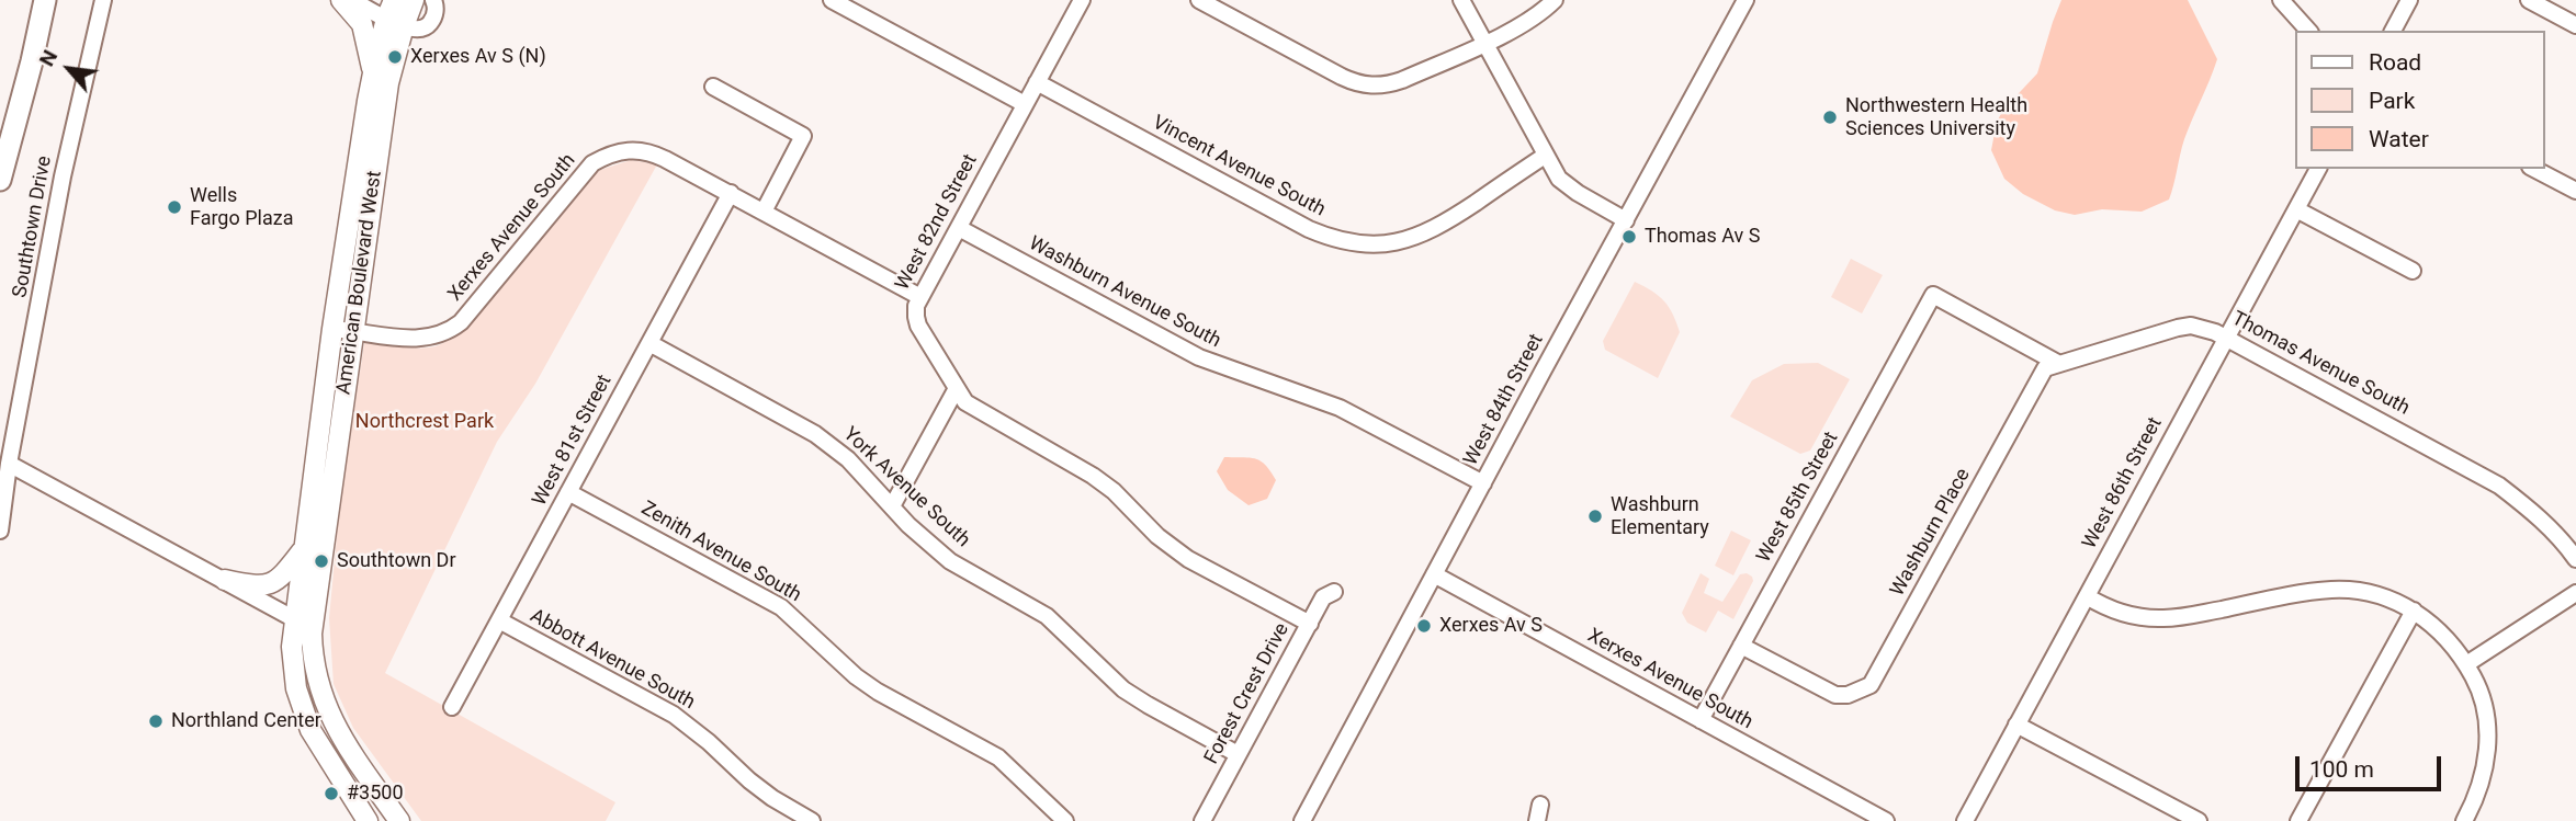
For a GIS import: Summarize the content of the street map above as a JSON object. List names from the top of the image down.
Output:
{
  "streets": {
    "main road": ["American Boulevard West"],
    "street": [
      "Vincent Avenue South",
      "West 82nd Street",
      "Southtown Drive",
      "Xerxes Avenue South",
      "Washburn Avenue South",
      "Thomas Avenue South",
      "West 84th Street",
      "West 81st Street",
      "West 86th Street",
      "York Avenue South",
      "West 85th Street",
      "Washburn Place",
      "Zenith Avenue South",
      "Abbott Avenue South",
      "Forest Crest Drive"
    ]
  },
  "crossings": [
    ["Vincent Avenue South", "West 82nd Street"],
    ["West 82nd Street", "Xerxes Avenue South"],
    ["West 82nd Street", "Washburn Avenue South"],
    ["Xerxes Avenue South", "American Boulevard West"],
    ["Xerxes Avenue South", "West 84th Street"],
    ["Xerxes Avenue South", "West 81st Street"],
    ["Xerxes Avenue South", "West 85th Street"],
    ["Washburn Avenue South", "West 84th Street"],
    ["Thomas Avenue South", "West 86th Street"],
    ["Thomas Avenue South", "West 85th Street"],
    ["Thomas Avenue South", "Washburn Place"],
    ["West 81st Street", "York Avenue South"],
    ["West 81st Street", "Zenith Avenue South"],
    ["West 81st Street", "Abbott Avenue South"],
    ["York Avenue South", "Forest Crest Drive"],
    ["West 85th Street", "Washburn Place"]
  ],
  "parks": ["Northcrest Park"],
  "places": [
    "Xerxes Av S (N)",
    "Northwestern Health Sciences University",
    "Wells Fargo Plaza",
    "Thomas Av S",
    "Washburn Elementary",
    "Southtown Dr",
    "Xerxes Av S",
    "Northland Center",
    "#3500"
  ],
  "legend": ["Road", "Park", "Water"],
  "scale_bar": "100 m",
  "north": "top left"
}
